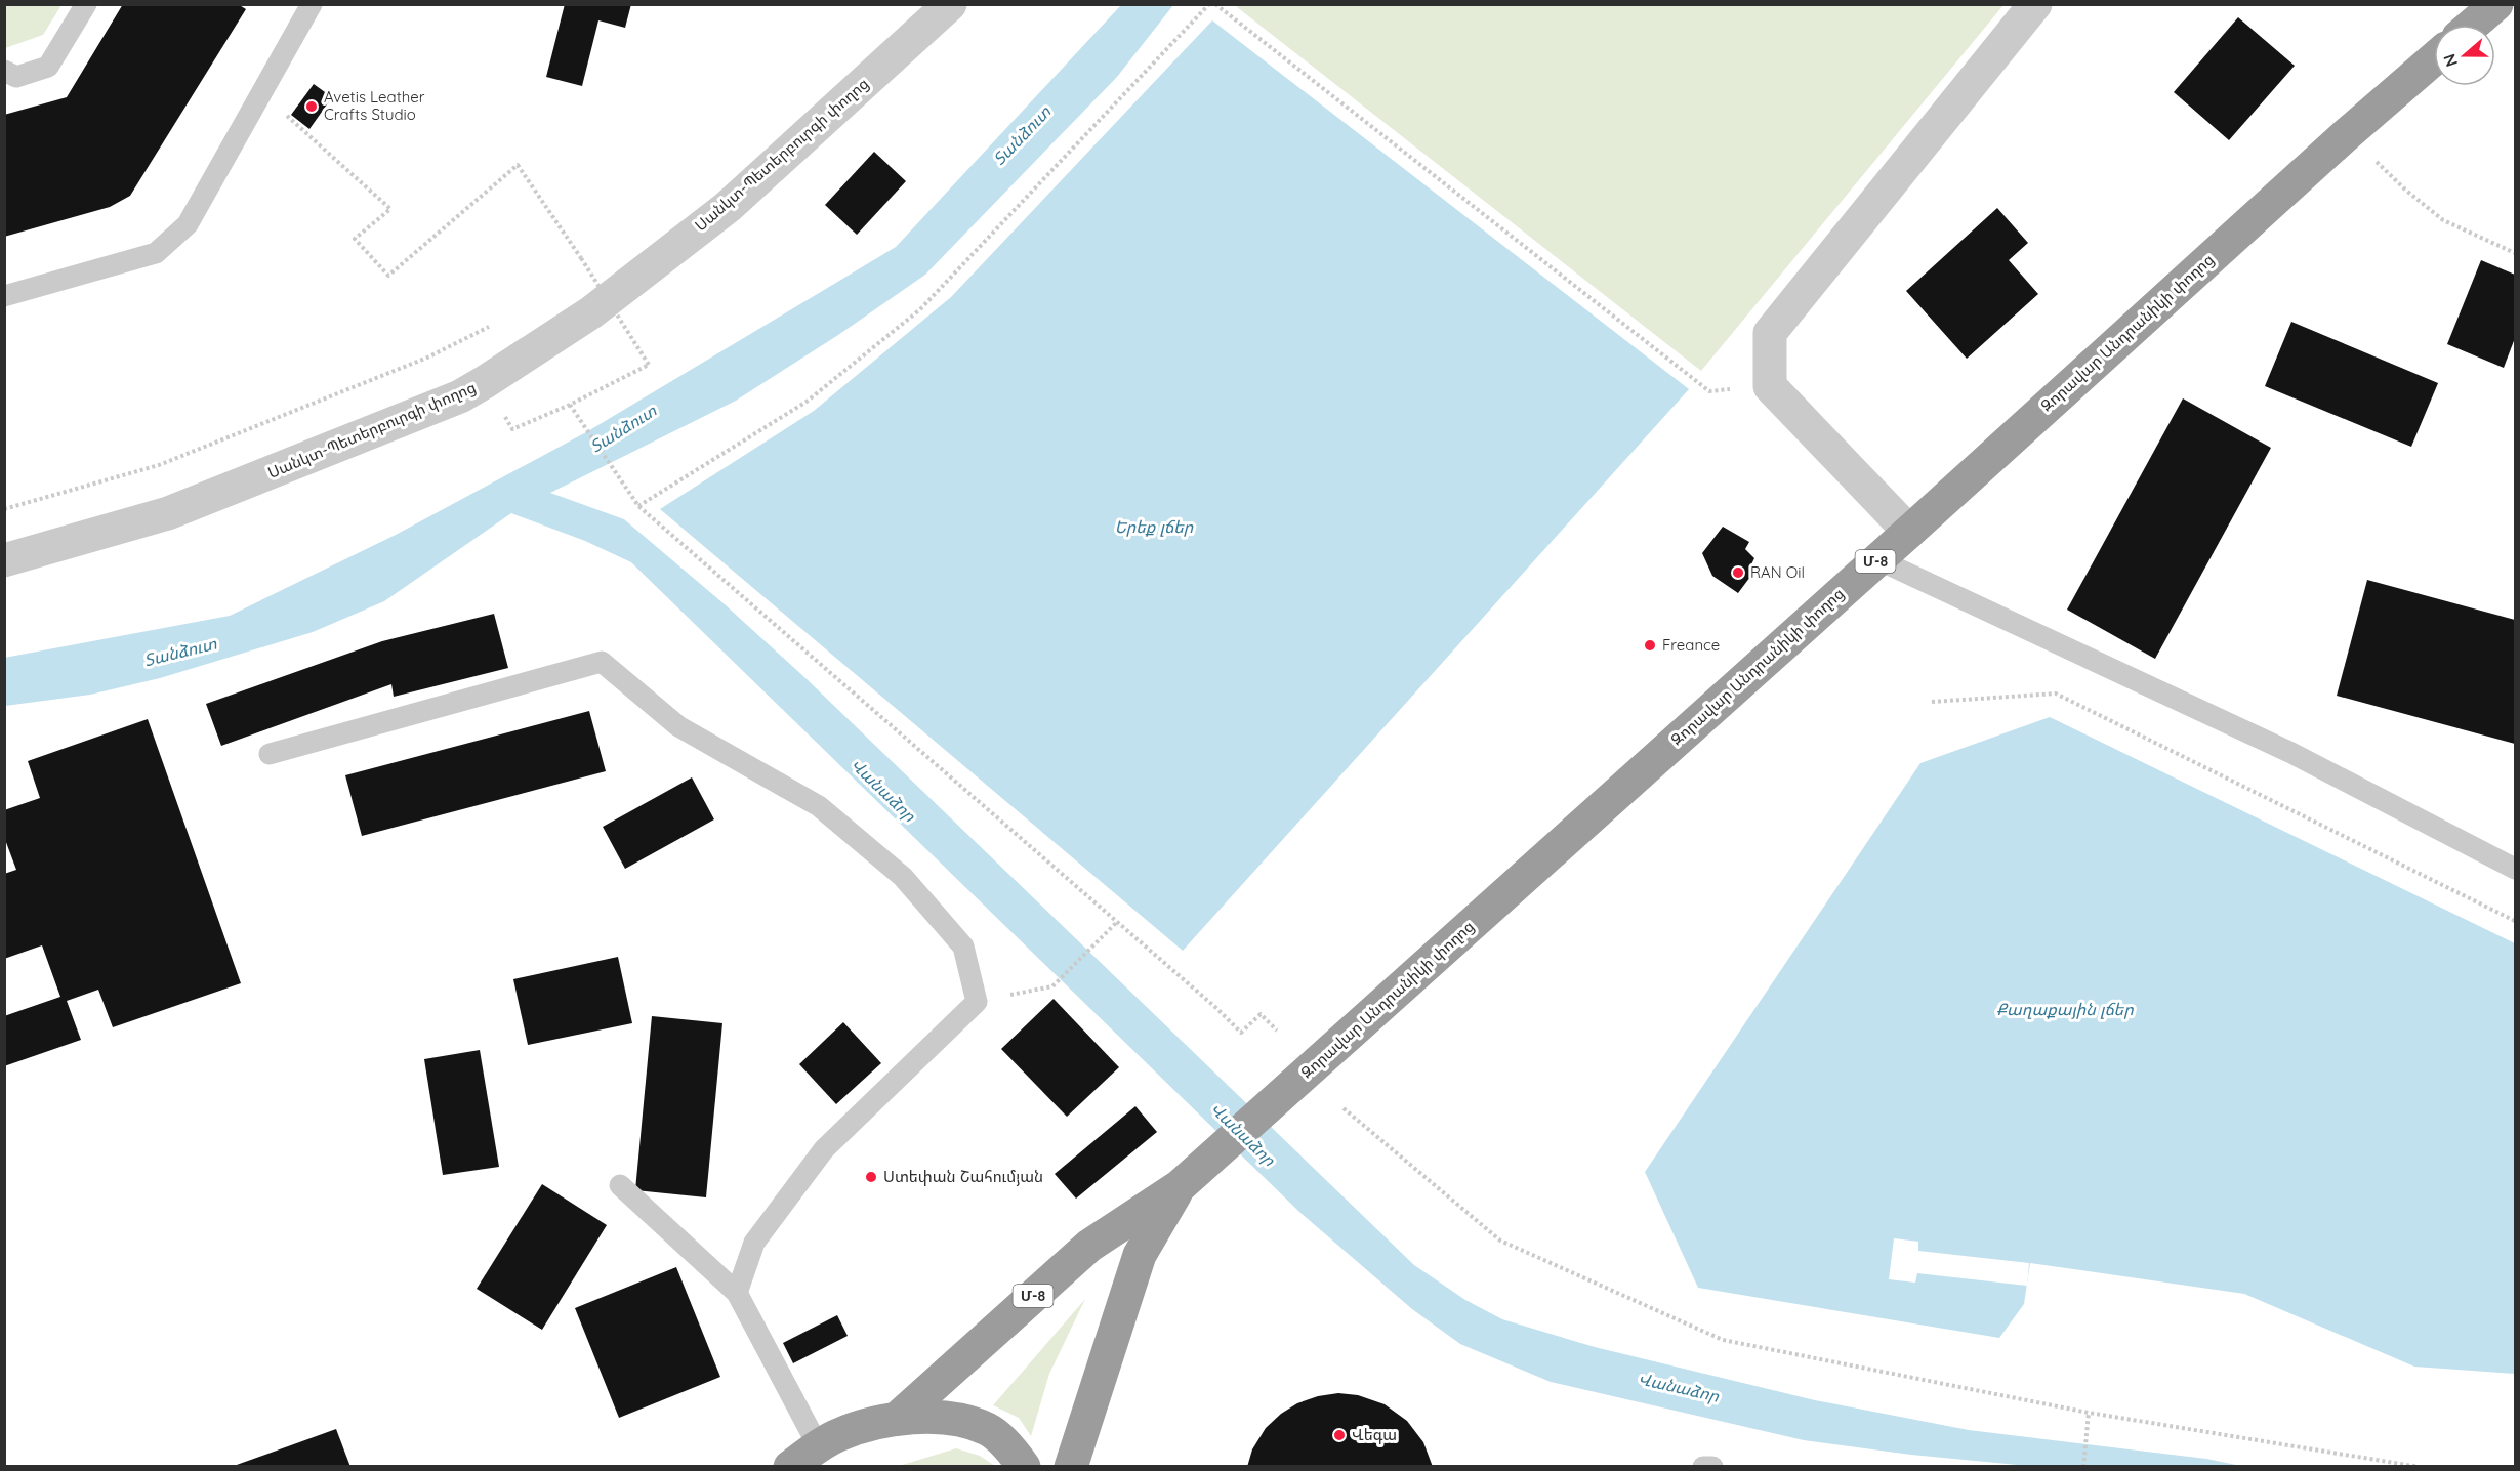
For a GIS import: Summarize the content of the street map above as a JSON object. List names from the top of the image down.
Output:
{
  "streets": {
    "highway": ["Զորավար Անդրանիկի փողոց", "Մ-8"],
    "street": ["Սանկտ-Պետերբուրգի փողոց"]
  },
  "crossings": [
    ["Զորավար Անդրանիկի փողոց", "Մ-8"]
  ],
  "water": [
    "Տանձուտ",
    "Երեք լճեր",
    "Վանաձոր",
    "Քաղաքային լճեր"
  ],
  "places": [
    "Avetis Leather Crafts Studio",
    "RAN Oil",
    "Freance",
    "Ստեփան Շահումյան",
    "Վեգա"
  ],
  "north": "left"
}
